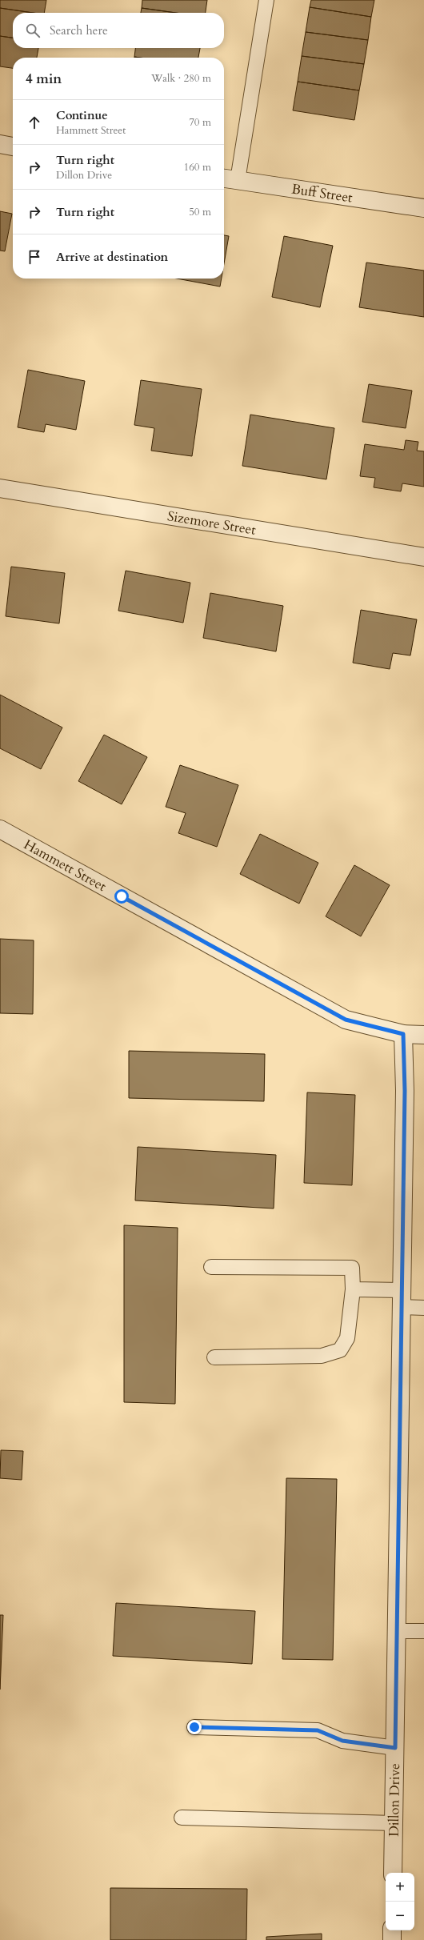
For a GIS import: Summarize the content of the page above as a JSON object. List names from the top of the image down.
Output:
{
  "streets": {
    "street": [
      "Buff Street",
      "Sizemore Street",
      "Hammett Street",
      "Dillon Drive"
    ]
  },
  "crossings": [
    ["Hammett Street", "Dillon Drive"]
  ],
  "page": {
    "search": "Search here",
    "heading": ["4 min", "Walk · 280 m"],
    "list": [
      ["Continue", "Hammett Street", "70 m"],
      ["Turn right", "Dillon Drive", "160 m"],
      ["Turn right", "50 m"],
      "Arrive at destination"
    ],
    "map_buttons": ["+", "−"]
  }
}
